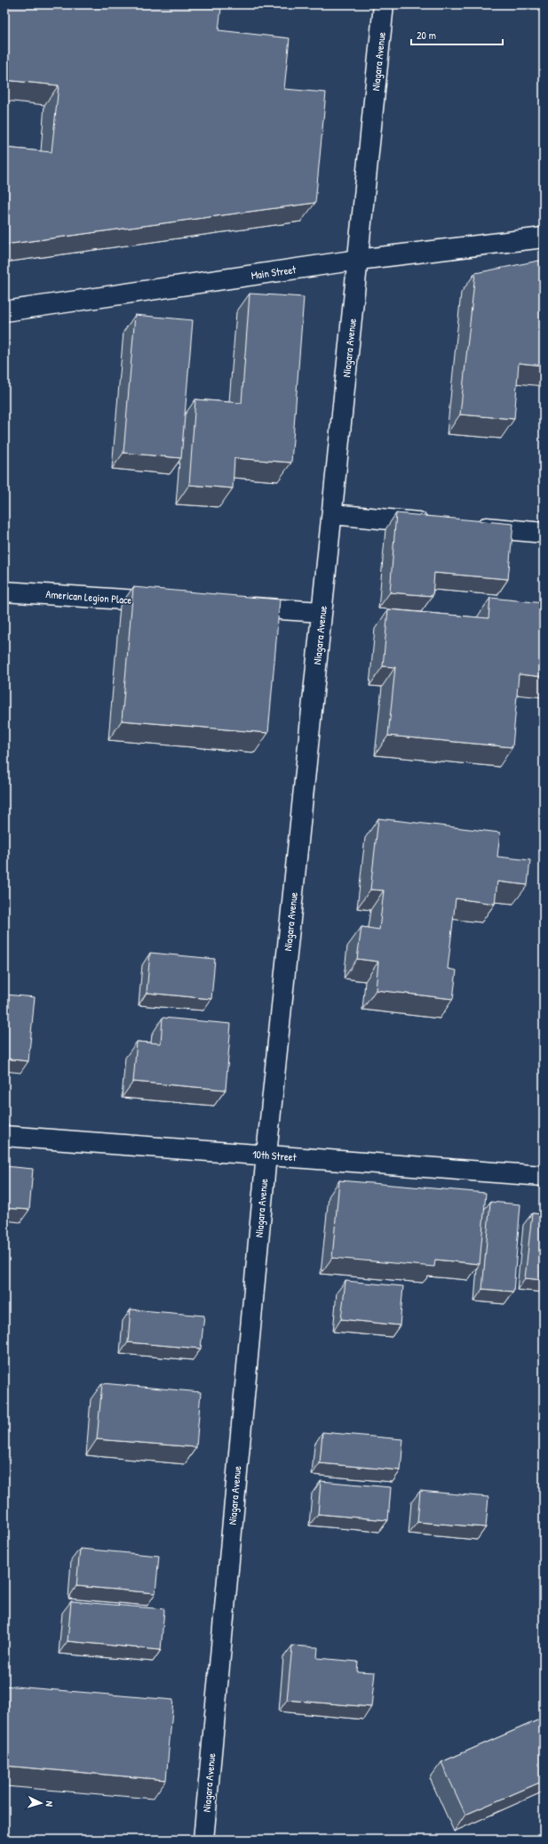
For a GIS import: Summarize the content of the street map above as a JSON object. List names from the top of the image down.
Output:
{
  "streets": {
    "street": [
      "Niagara Avenue",
      "Main Street",
      "American Legion Place",
      "10th Street"
    ]
  },
  "crossings": [
    ["Niagara Avenue", "Main Street"],
    ["Niagara Avenue", "10th Street"]
  ],
  "scale_bar": "20 m",
  "north": "right"
}
